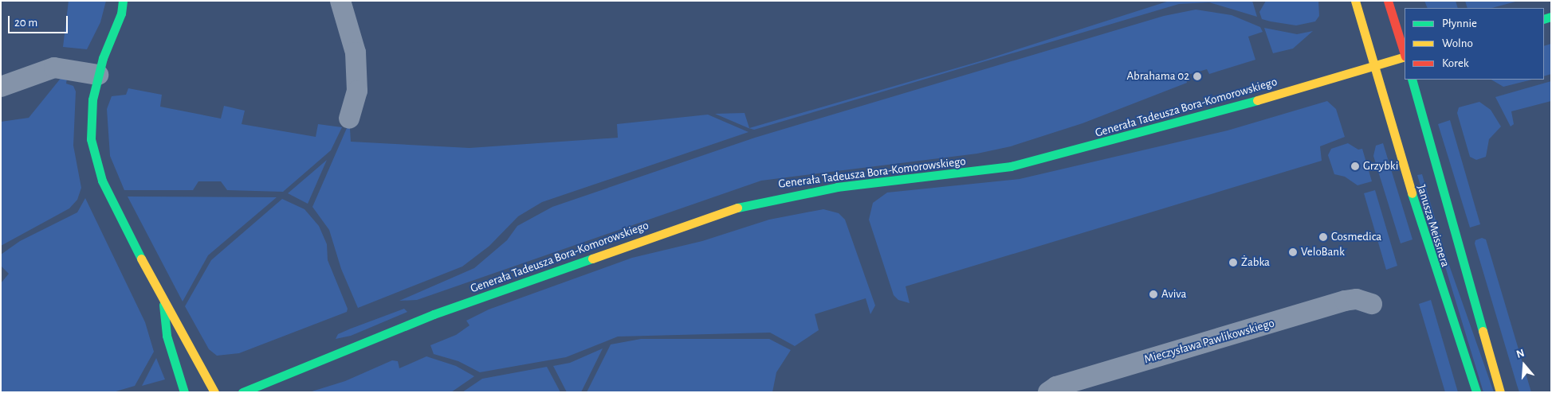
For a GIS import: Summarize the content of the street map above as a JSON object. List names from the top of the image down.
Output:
{
  "streets": {
    "street": ["Generała Tadeusza Bora-Komorowskiego", "Janusza Meissnera", "Mieczysława Pawlikowskiego"]
  },
  "crossings": [
    ["Generała Tadeusza Bora-Komorowskiego", "Janusza Meissnera"]
  ],
  "places": [
    "Abrahama 02",
    "Grzybki",
    "Cosmedica",
    "VeloBank",
    "Żabka",
    "Aviva"
  ],
  "legend": ["Płynnie", "Wolno", "Korek"],
  "scale_bar": "20 m",
  "north": "top"
}
